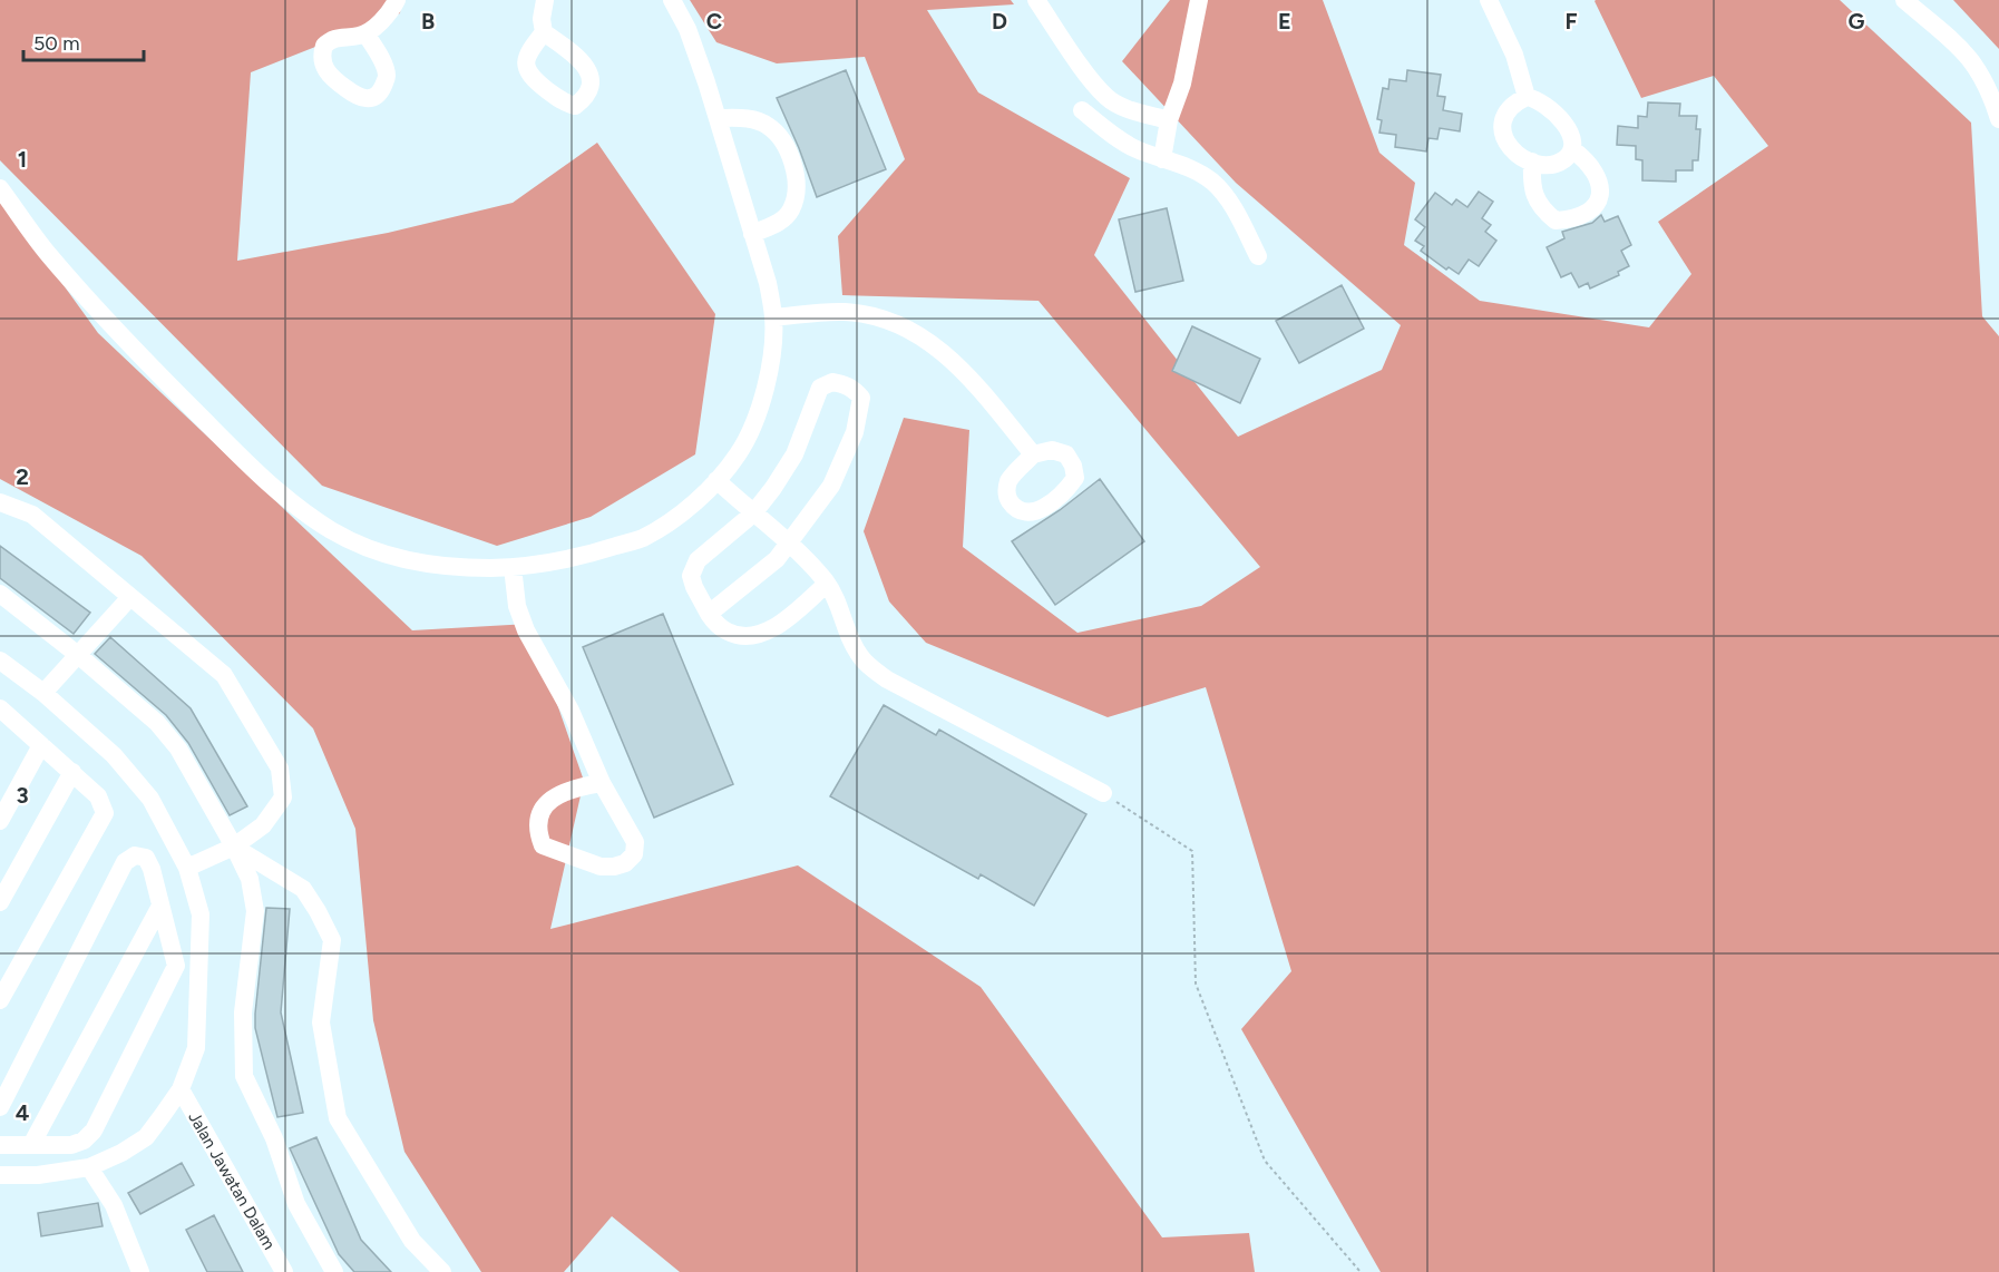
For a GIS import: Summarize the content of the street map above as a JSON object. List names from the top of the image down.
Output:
{
  "streets": {
    "street": ["Jalan Jawatan Dalam"]
  },
  "scale_bar": "50 m",
  "grid": {
    "columns": [
      "B",
      "C",
      "D",
      "E",
      "F",
      "G"
    ],
    "rows": [
      "1",
      "2",
      "3",
      "4"
    ]
  }
}
